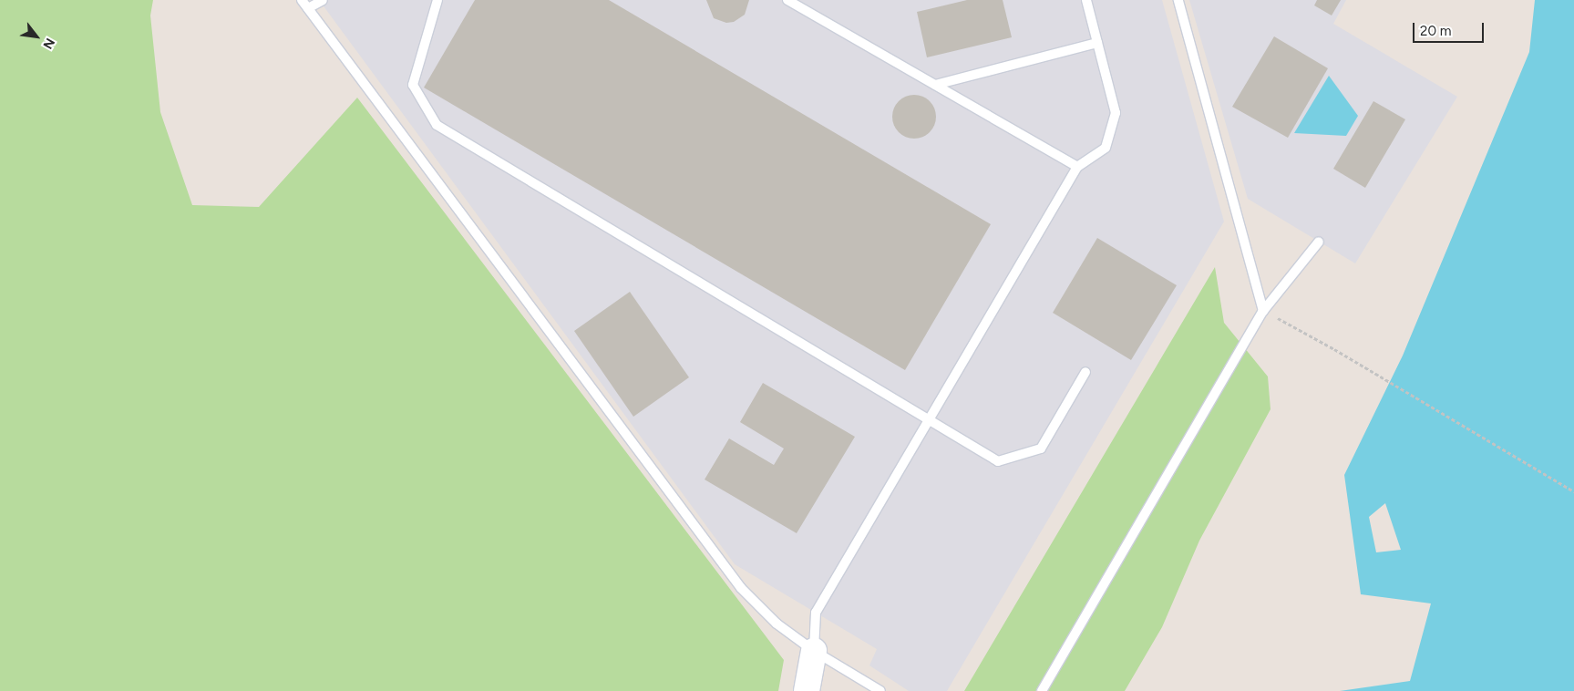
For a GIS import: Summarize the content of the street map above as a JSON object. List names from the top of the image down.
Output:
{
  "scale_bar": "20 m",
  "north": "bottom right"
}
